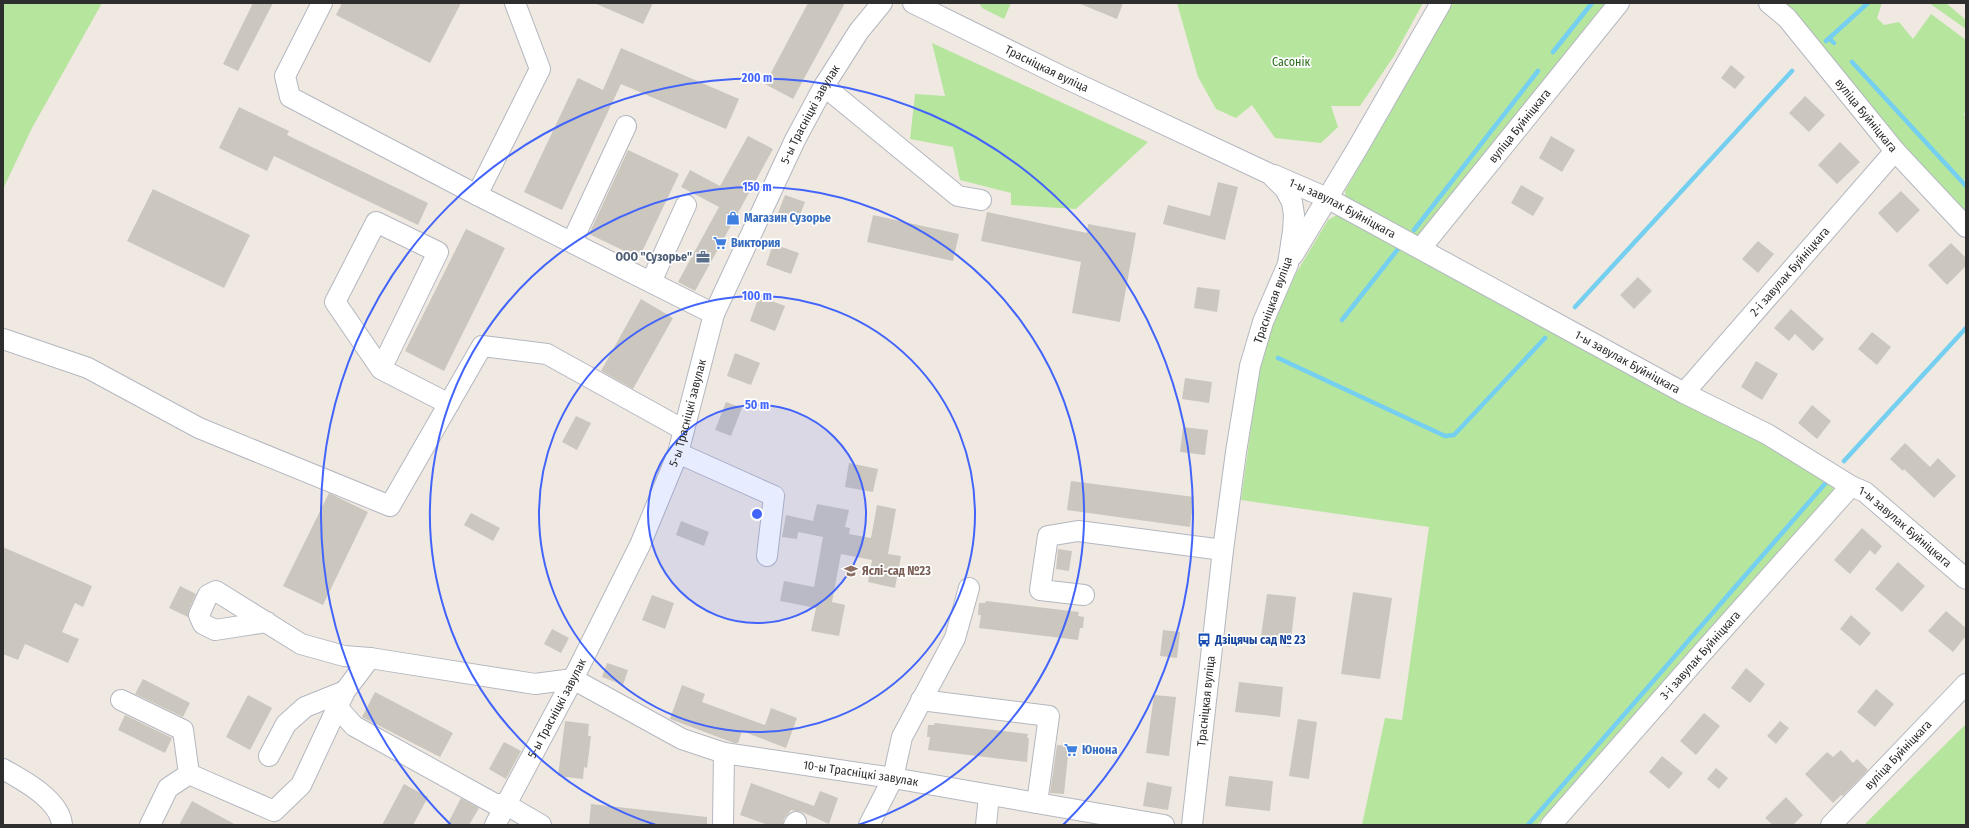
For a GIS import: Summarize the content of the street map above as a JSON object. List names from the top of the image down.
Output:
{
  "streets": {
    "street": [
      "Трасніцкая вуліца",
      "5-ы Трасніцкі завулак",
      "вуліца Буйніцкага",
      "1-ы завулак Буйніцкага",
      "2-і завулак Буйніцкага",
      "3-і завулак Буйніцкага",
      "10-ы Трасніцкі завулак"
    ]
  },
  "crossings": [
    ["Трасніцкая вуліца", "1-ы завулак Буйніцкага"],
    ["5-ы Трасніцкі завулак", "10-ы Трасніцкі завулак"],
    ["вуліца Буйніцкага", "1-ы завулак Буйніцкага"],
    ["вуліца Буйніцкага", "2-і завулак Буйніцкага"],
    ["1-ы завулак Буйніцкага", "2-і завулак Буйніцкага"],
    ["1-ы завулак Буйніцкага", "3-і завулак Буйніцкага"]
  ],
  "parks": ["Сасонік"],
  "places": {
    "shop": ["Магазин Сузорье"],
    "supermarket": ["Виктория", "Юнона"],
    "office": ["ООО \"Сузорье\""],
    "school or university": ["Яслі-сад №23"],
    "bus stop": ["Дзіцячы сад № 23"]
  },
  "rings": [
    "200 m",
    "150 m",
    "100 m",
    "50 m"
  ]
}
